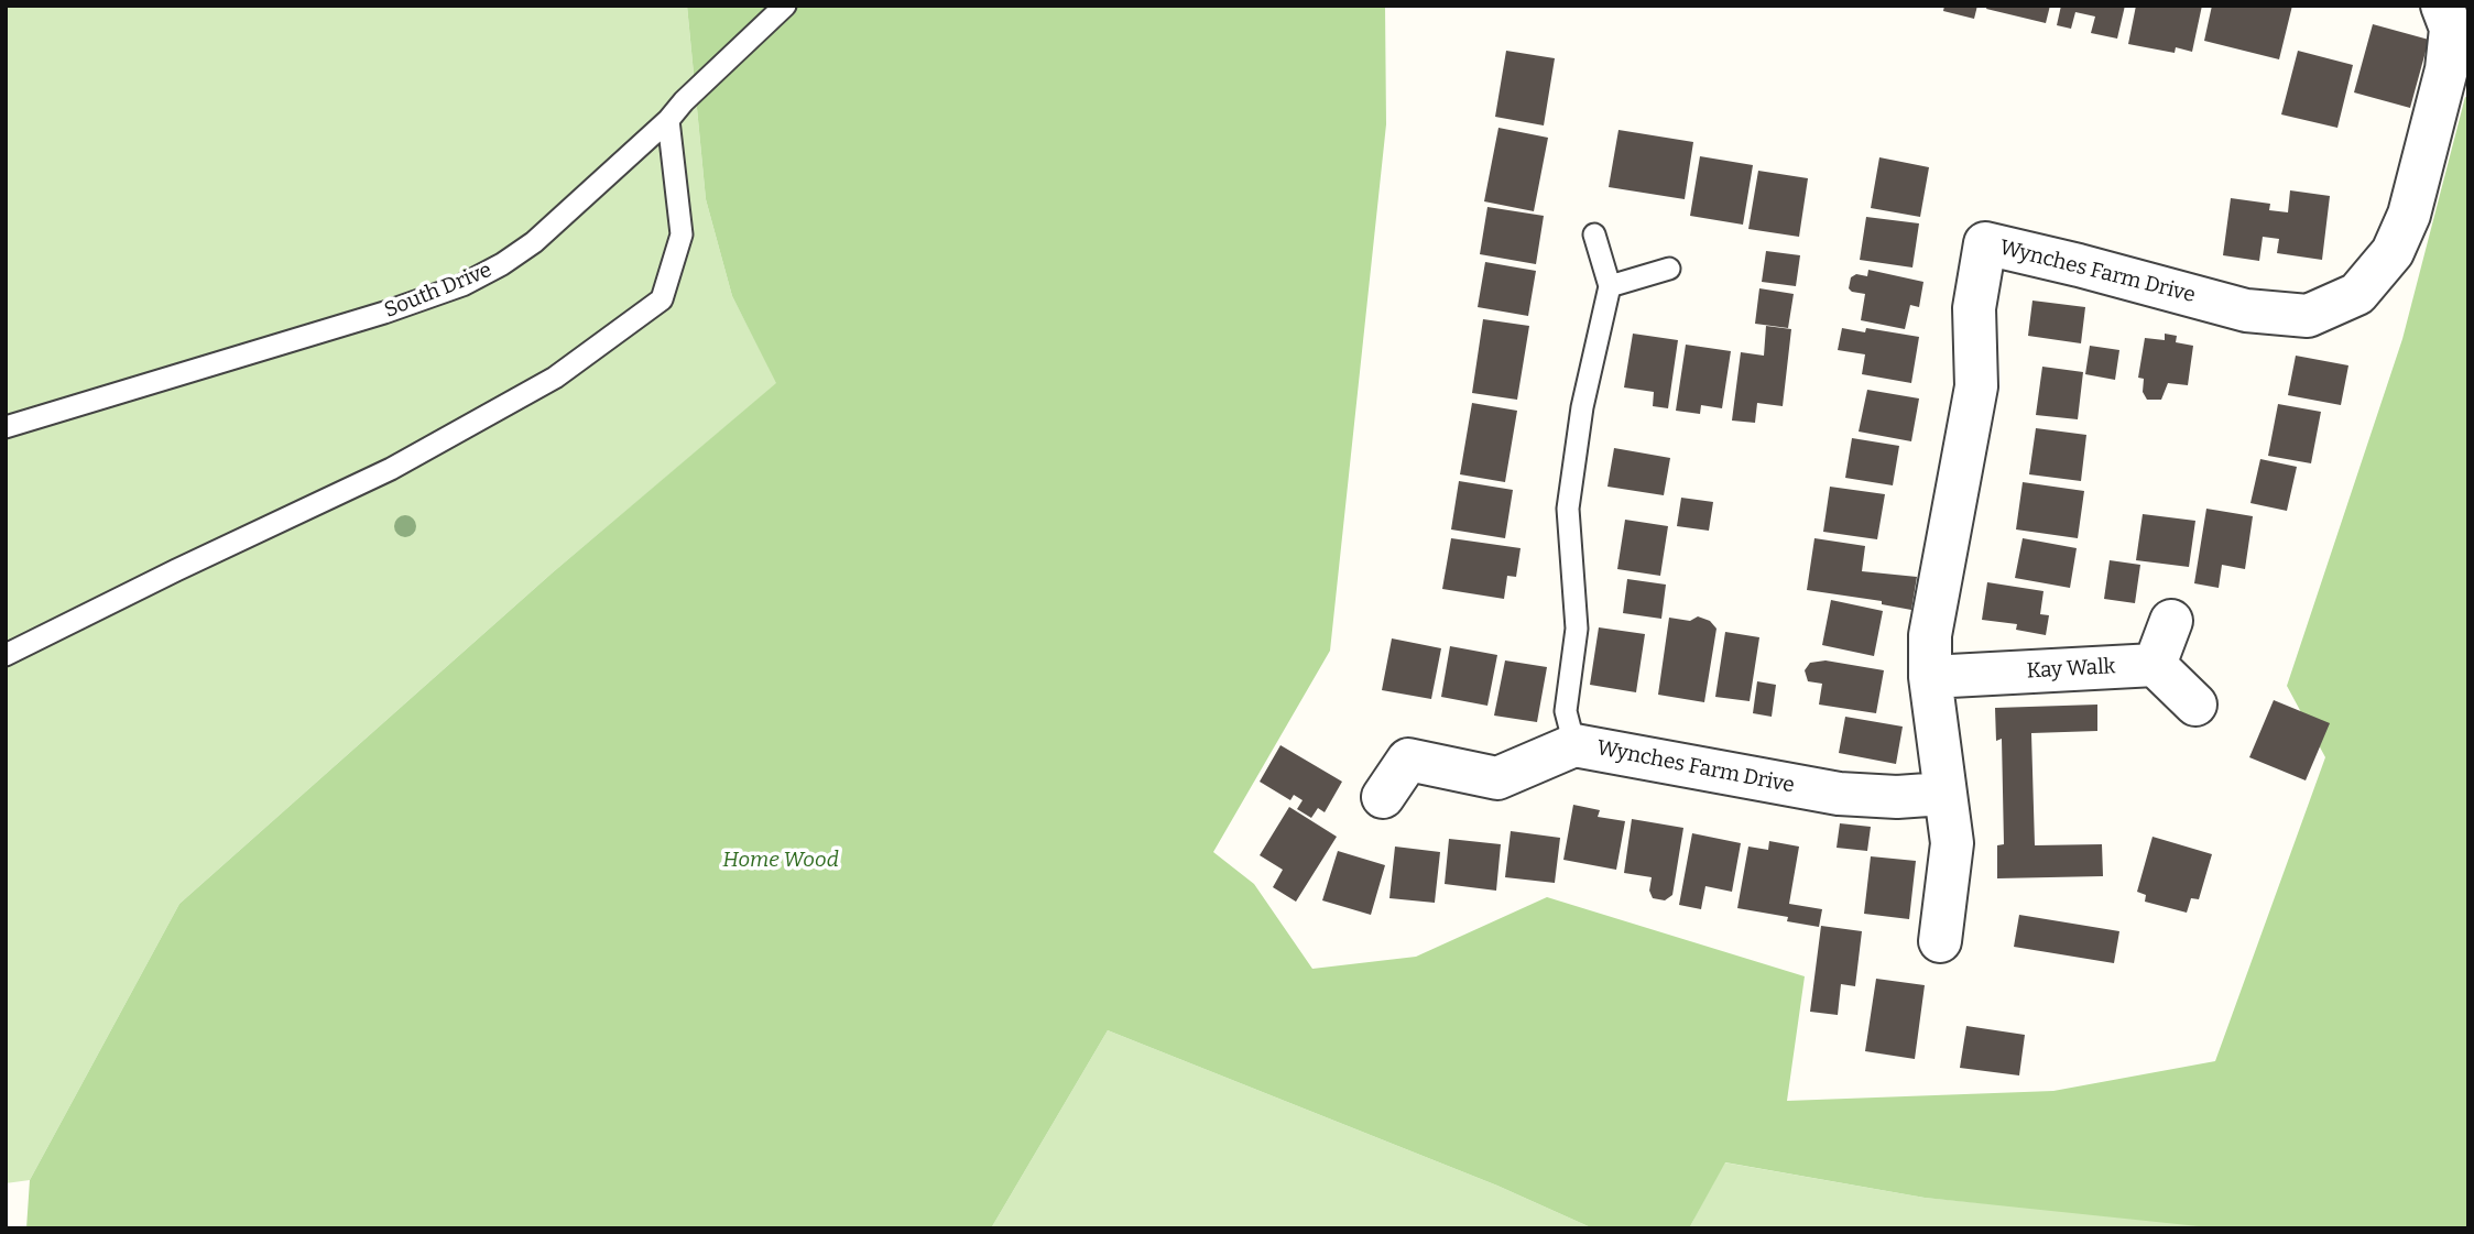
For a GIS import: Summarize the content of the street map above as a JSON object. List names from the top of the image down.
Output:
{
  "streets": {
    "street": ["Wynches Farm Drive", "Kay Walk"],
    "lane": ["South Drive"]
  },
  "crossings": [
    ["Wynches Farm Drive", "Kay Walk"]
  ],
  "parks": ["Home Wood"]
}
